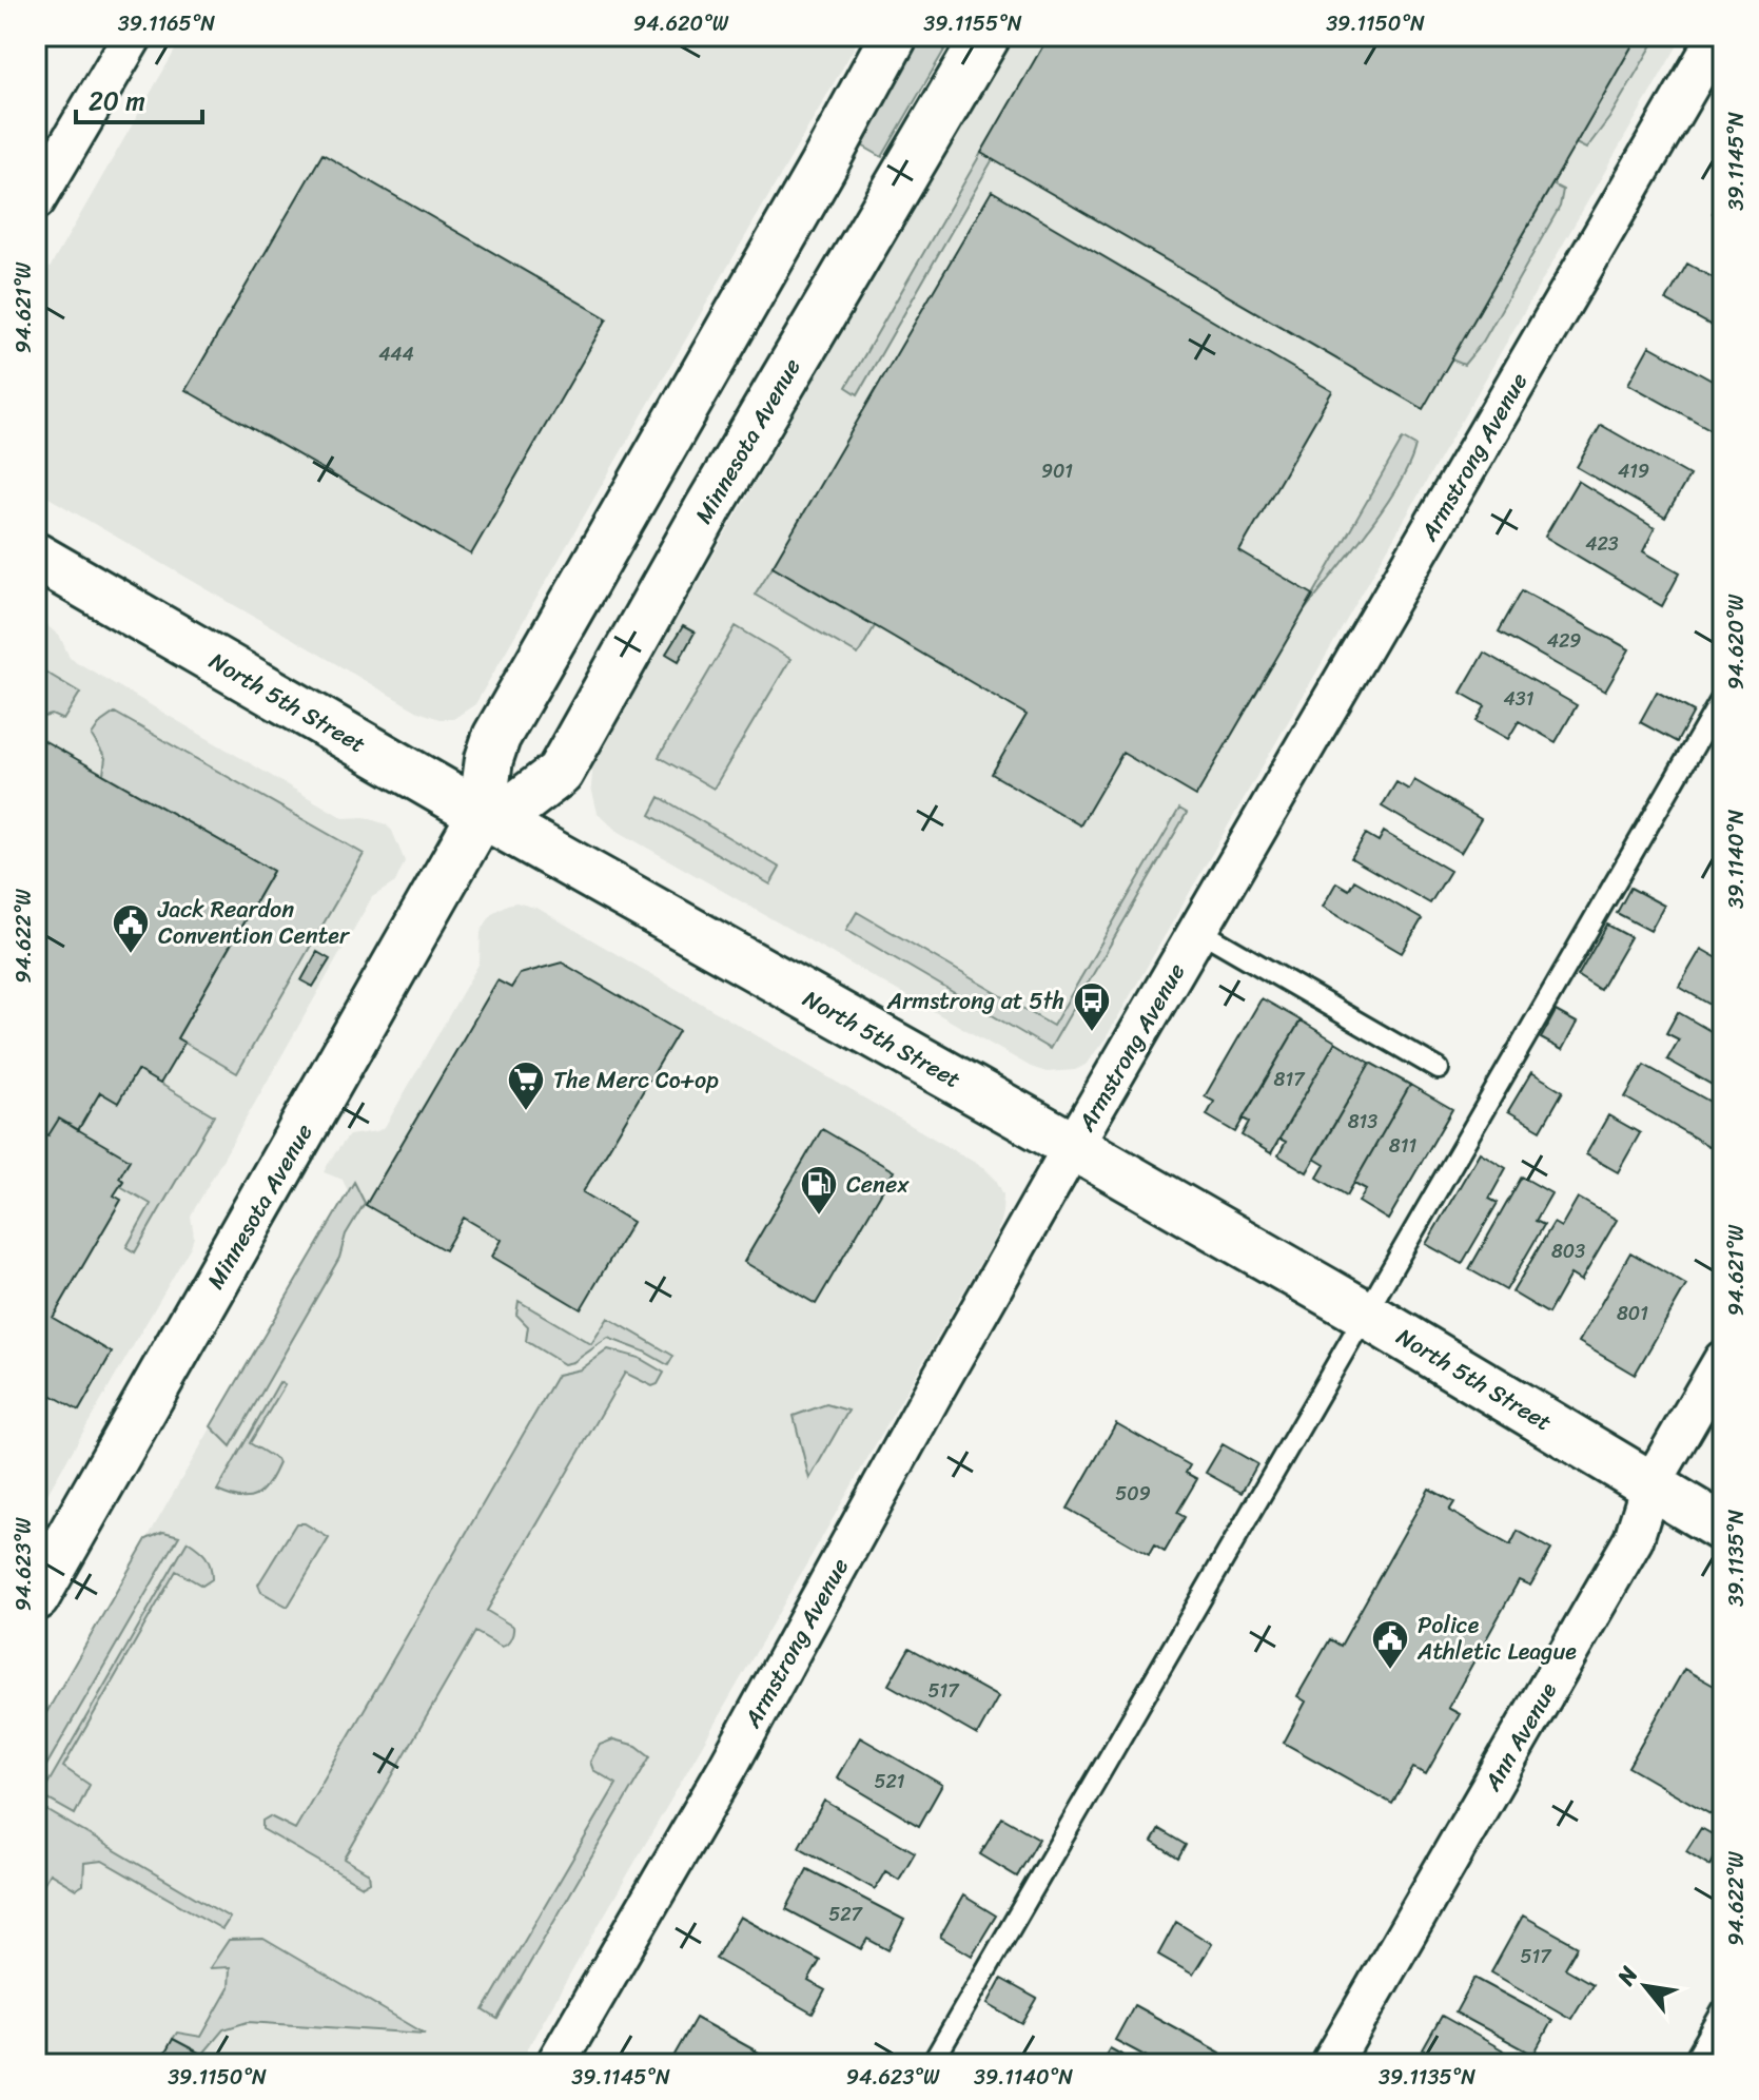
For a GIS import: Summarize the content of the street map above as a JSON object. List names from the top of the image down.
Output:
{
  "streets": {
    "main road": ["Minnesota Avenue", "North 5th Street"],
    "street": ["Armstrong Avenue", "Ann Avenue"]
  },
  "crossings": [
    ["Minnesota Avenue", "North 5th Street"],
    ["Armstrong Avenue", "North 5th Street"],
    ["North 5th Street", "Ann Avenue"]
  ],
  "places": {
    "public building": ["Jack Reardon Convention Center", "Police Athletic League"],
    "bus stop": ["Armstrong at 5th"],
    "supermarket": ["The Merc Co+op"],
    "fuel station": ["Cenex"]
  },
  "house_numbers": [
    "444",
    "901",
    "419",
    "423",
    "429",
    "431",
    "817",
    "813",
    "811",
    "803",
    "801",
    "509",
    "517",
    "521",
    "527",
    "517"
  ],
  "scale_bar": "20 m",
  "north": "top left",
  "coordinates": [
    "39.1165°N",
    "94.620°W",
    "39.1155°N",
    "39.1150°N",
    "39.1145°N",
    "94.621°W",
    "39.1140°N",
    "94.622°W",
    "39.1135°N",
    "94.623°W"
  ]
}
